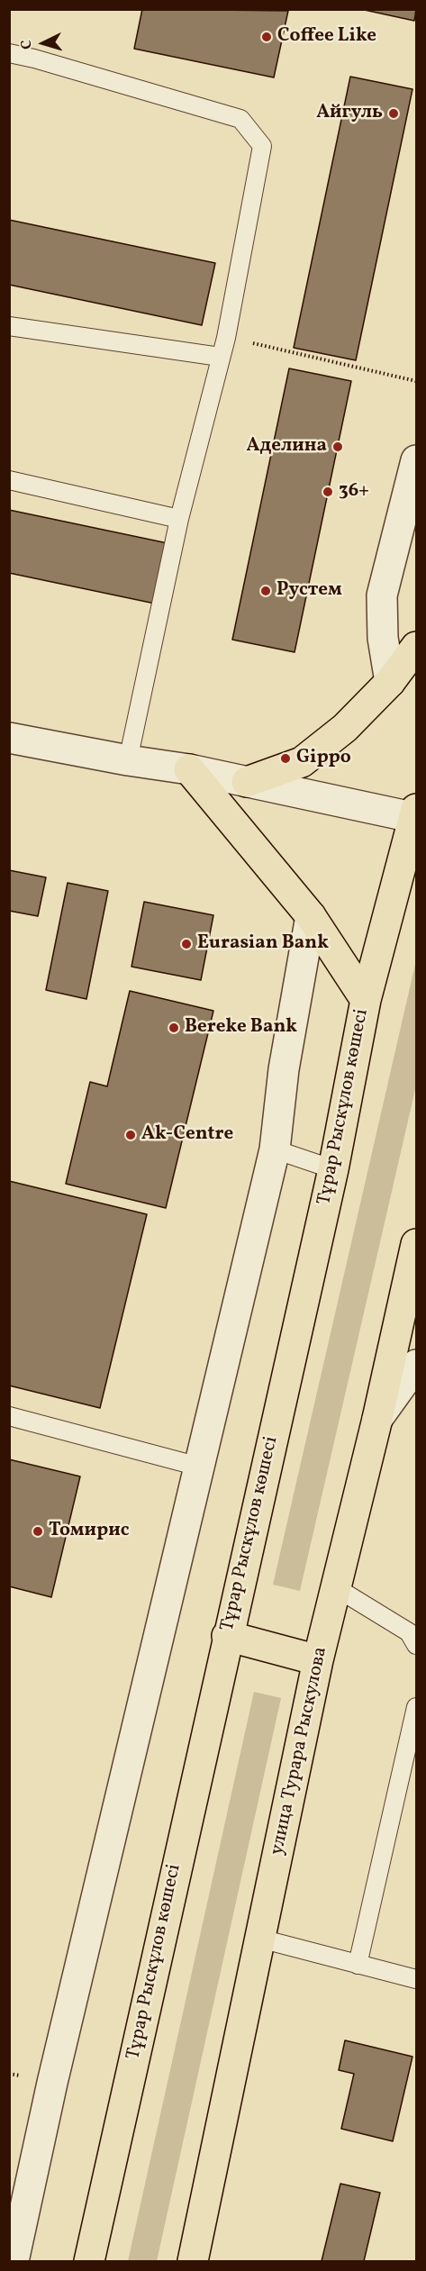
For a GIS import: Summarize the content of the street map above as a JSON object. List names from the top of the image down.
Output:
{
  "streets": {
    "main road": ["Тұрар Рыскұлов көшесі", "улица Турара Рыскулова"]
  },
  "places": [
    "Coffee Like",
    "Айгуль",
    "Аделина",
    "36+",
    "Рустем",
    "Gippo",
    "Eurasian Bank",
    "Bereke Bank",
    "Ak-Centre",
    "Томирис"
  ],
  "north": "left"
}
